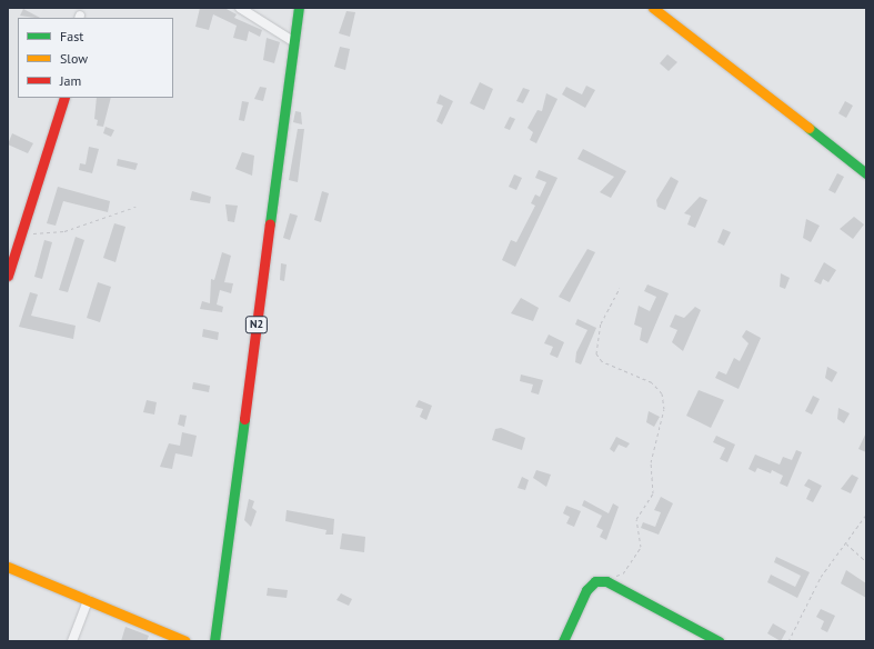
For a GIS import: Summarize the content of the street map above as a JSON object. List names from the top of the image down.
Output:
{
  "streets": {
    "main road": ["N2"]
  },
  "legend": ["Fast", "Slow", "Jam"]
}
